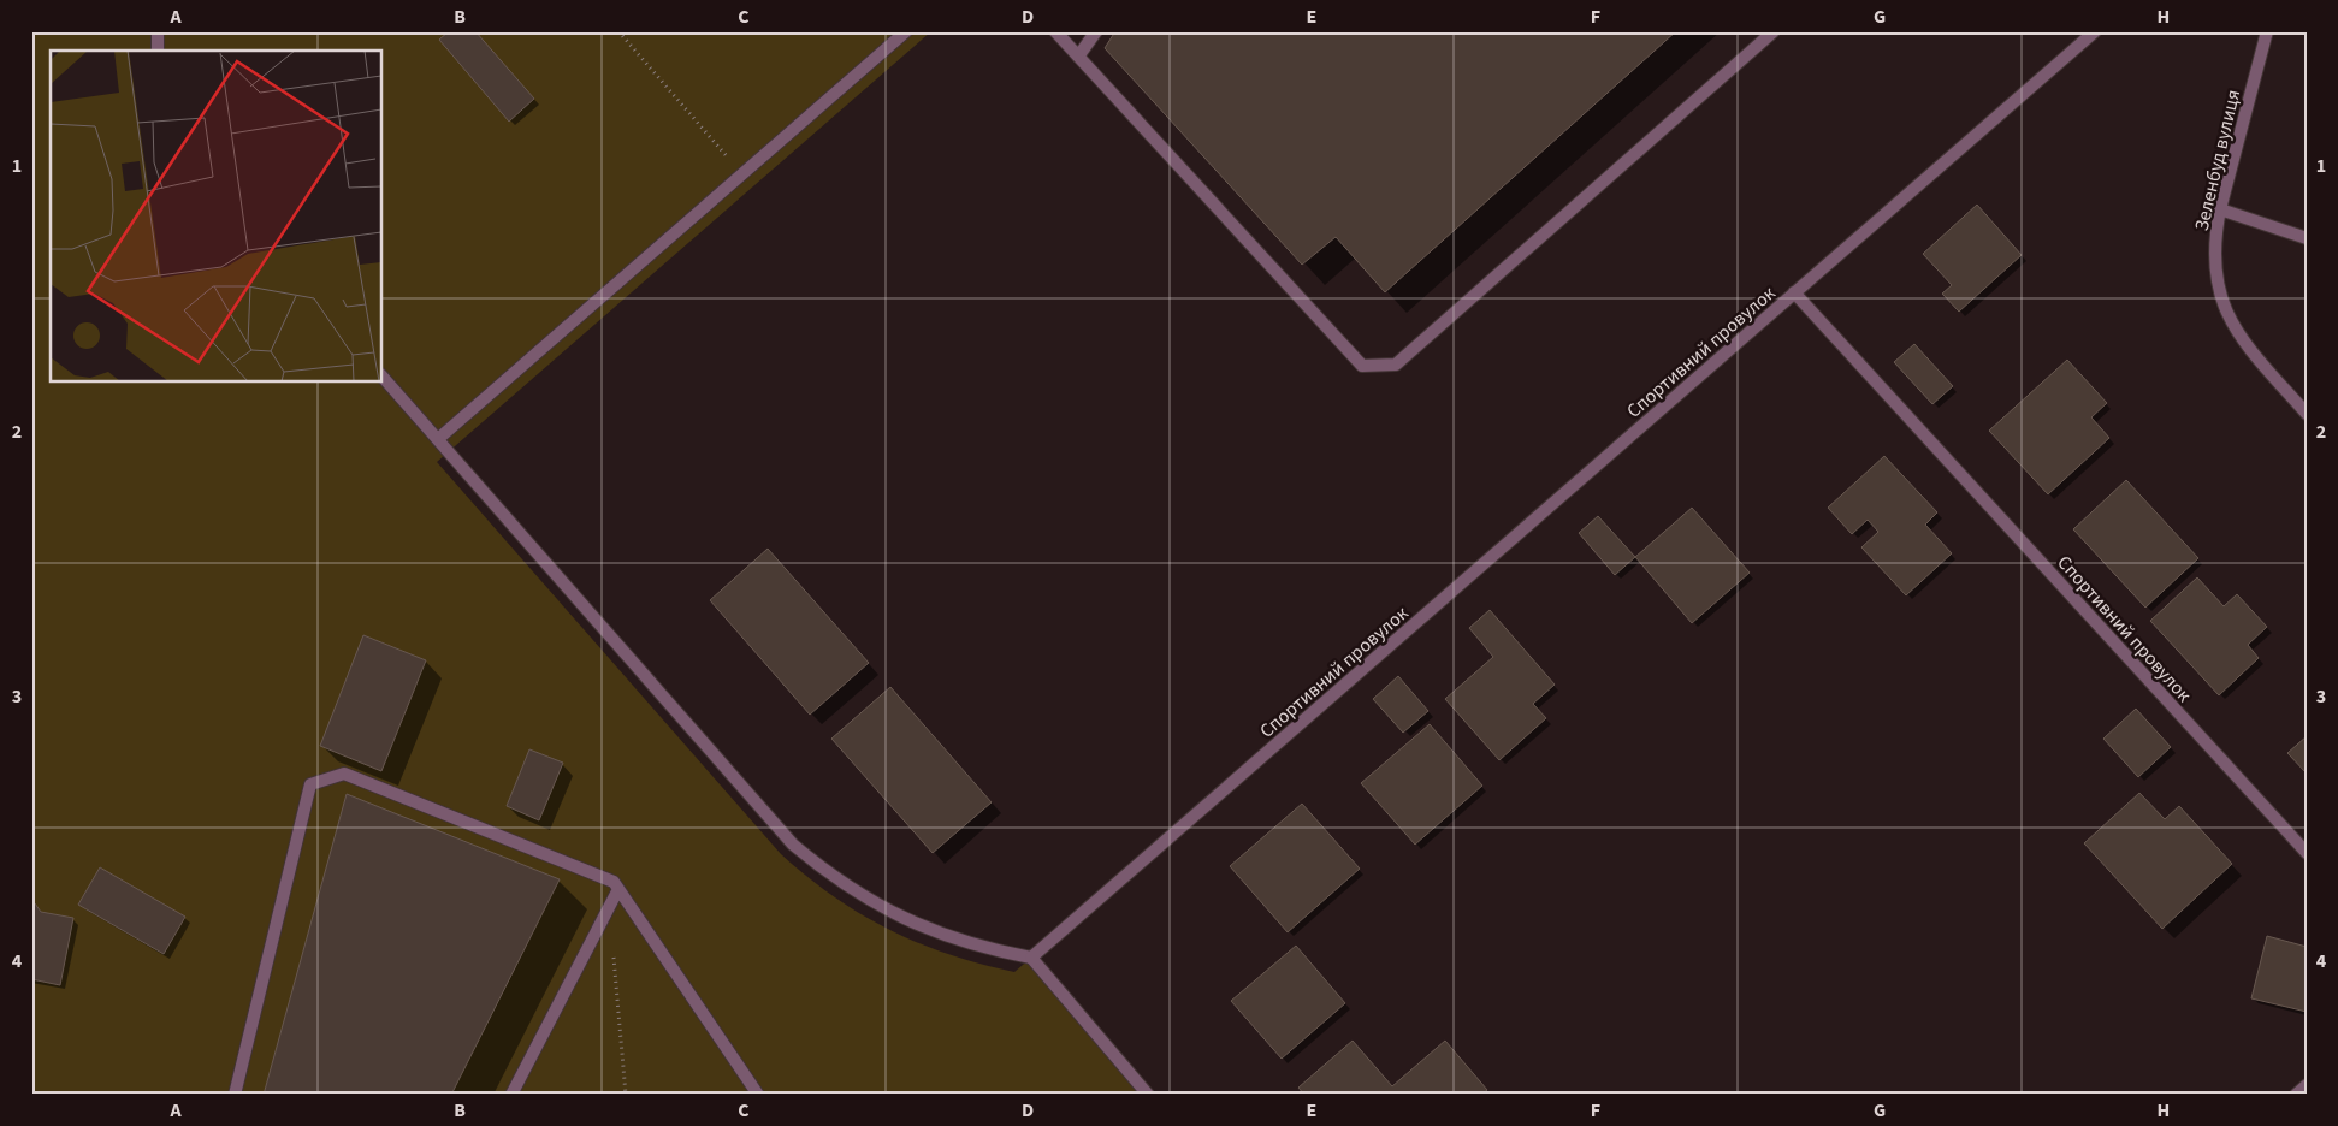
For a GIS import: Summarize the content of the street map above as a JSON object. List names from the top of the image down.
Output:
{
  "streets": {
    "street": ["Зеленбуд вулиця", "Спортивний провулок"]
  },
  "grid": {
    "columns": [
      "A",
      "B",
      "C",
      "D",
      "E",
      "F",
      "G",
      "H"
    ],
    "rows": [
      "1",
      "2",
      "3",
      "4"
    ]
  }
}
